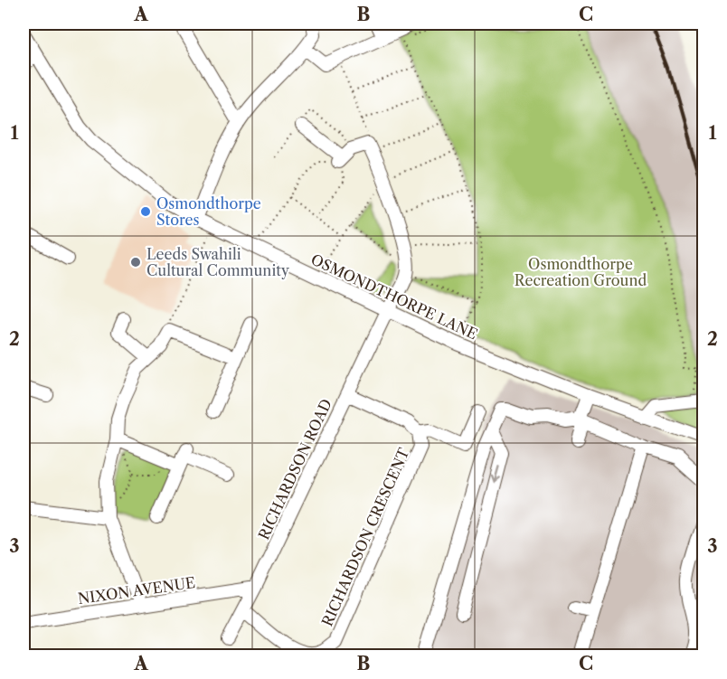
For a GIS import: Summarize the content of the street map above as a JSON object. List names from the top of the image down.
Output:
{
  "streets": {
    "street": [
      "OSMONDTHORPE LANE",
      "RICHARDSON ROAD",
      "RICHARDSON CRESCENT",
      "NIXON AVENUE"
    ]
  },
  "crossings": [
    ["OSMONDTHORPE LANE", "RICHARDSON ROAD"],
    ["RICHARDSON ROAD", "RICHARDSON CRESCENT"],
    ["RICHARDSON ROAD", "NIXON AVENUE"]
  ],
  "parks": ["Osmondthorpe Recreation Ground"],
  "places": ["Osmondthorpe Stores", "Leeds Swahili Cultural Community"],
  "grid": {
    "columns": ["A", "B", "C"],
    "rows": ["1", "2", "3"]
  }
}
